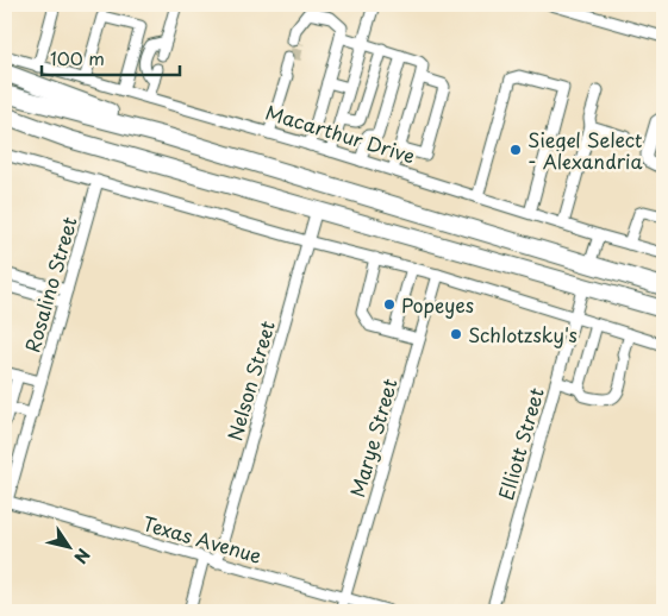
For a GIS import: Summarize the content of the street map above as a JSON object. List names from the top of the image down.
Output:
{
  "streets": {
    "street": [
      "Macarthur Drive",
      "Rosalino Street",
      "Nelson Street",
      "Marye Street",
      "Elliott Street",
      "Texas Avenue"
    ]
  },
  "crossings": [
    ["Rosalino Street", "Texas Avenue"],
    ["Nelson Street", "Texas Avenue"],
    ["Marye Street", "Texas Avenue"]
  ],
  "places": ["Siegel Select - Alexandria", "Popeyes", "Schlotzsky's"],
  "scale_bar": "100 m",
  "north": "bottom right"
}
